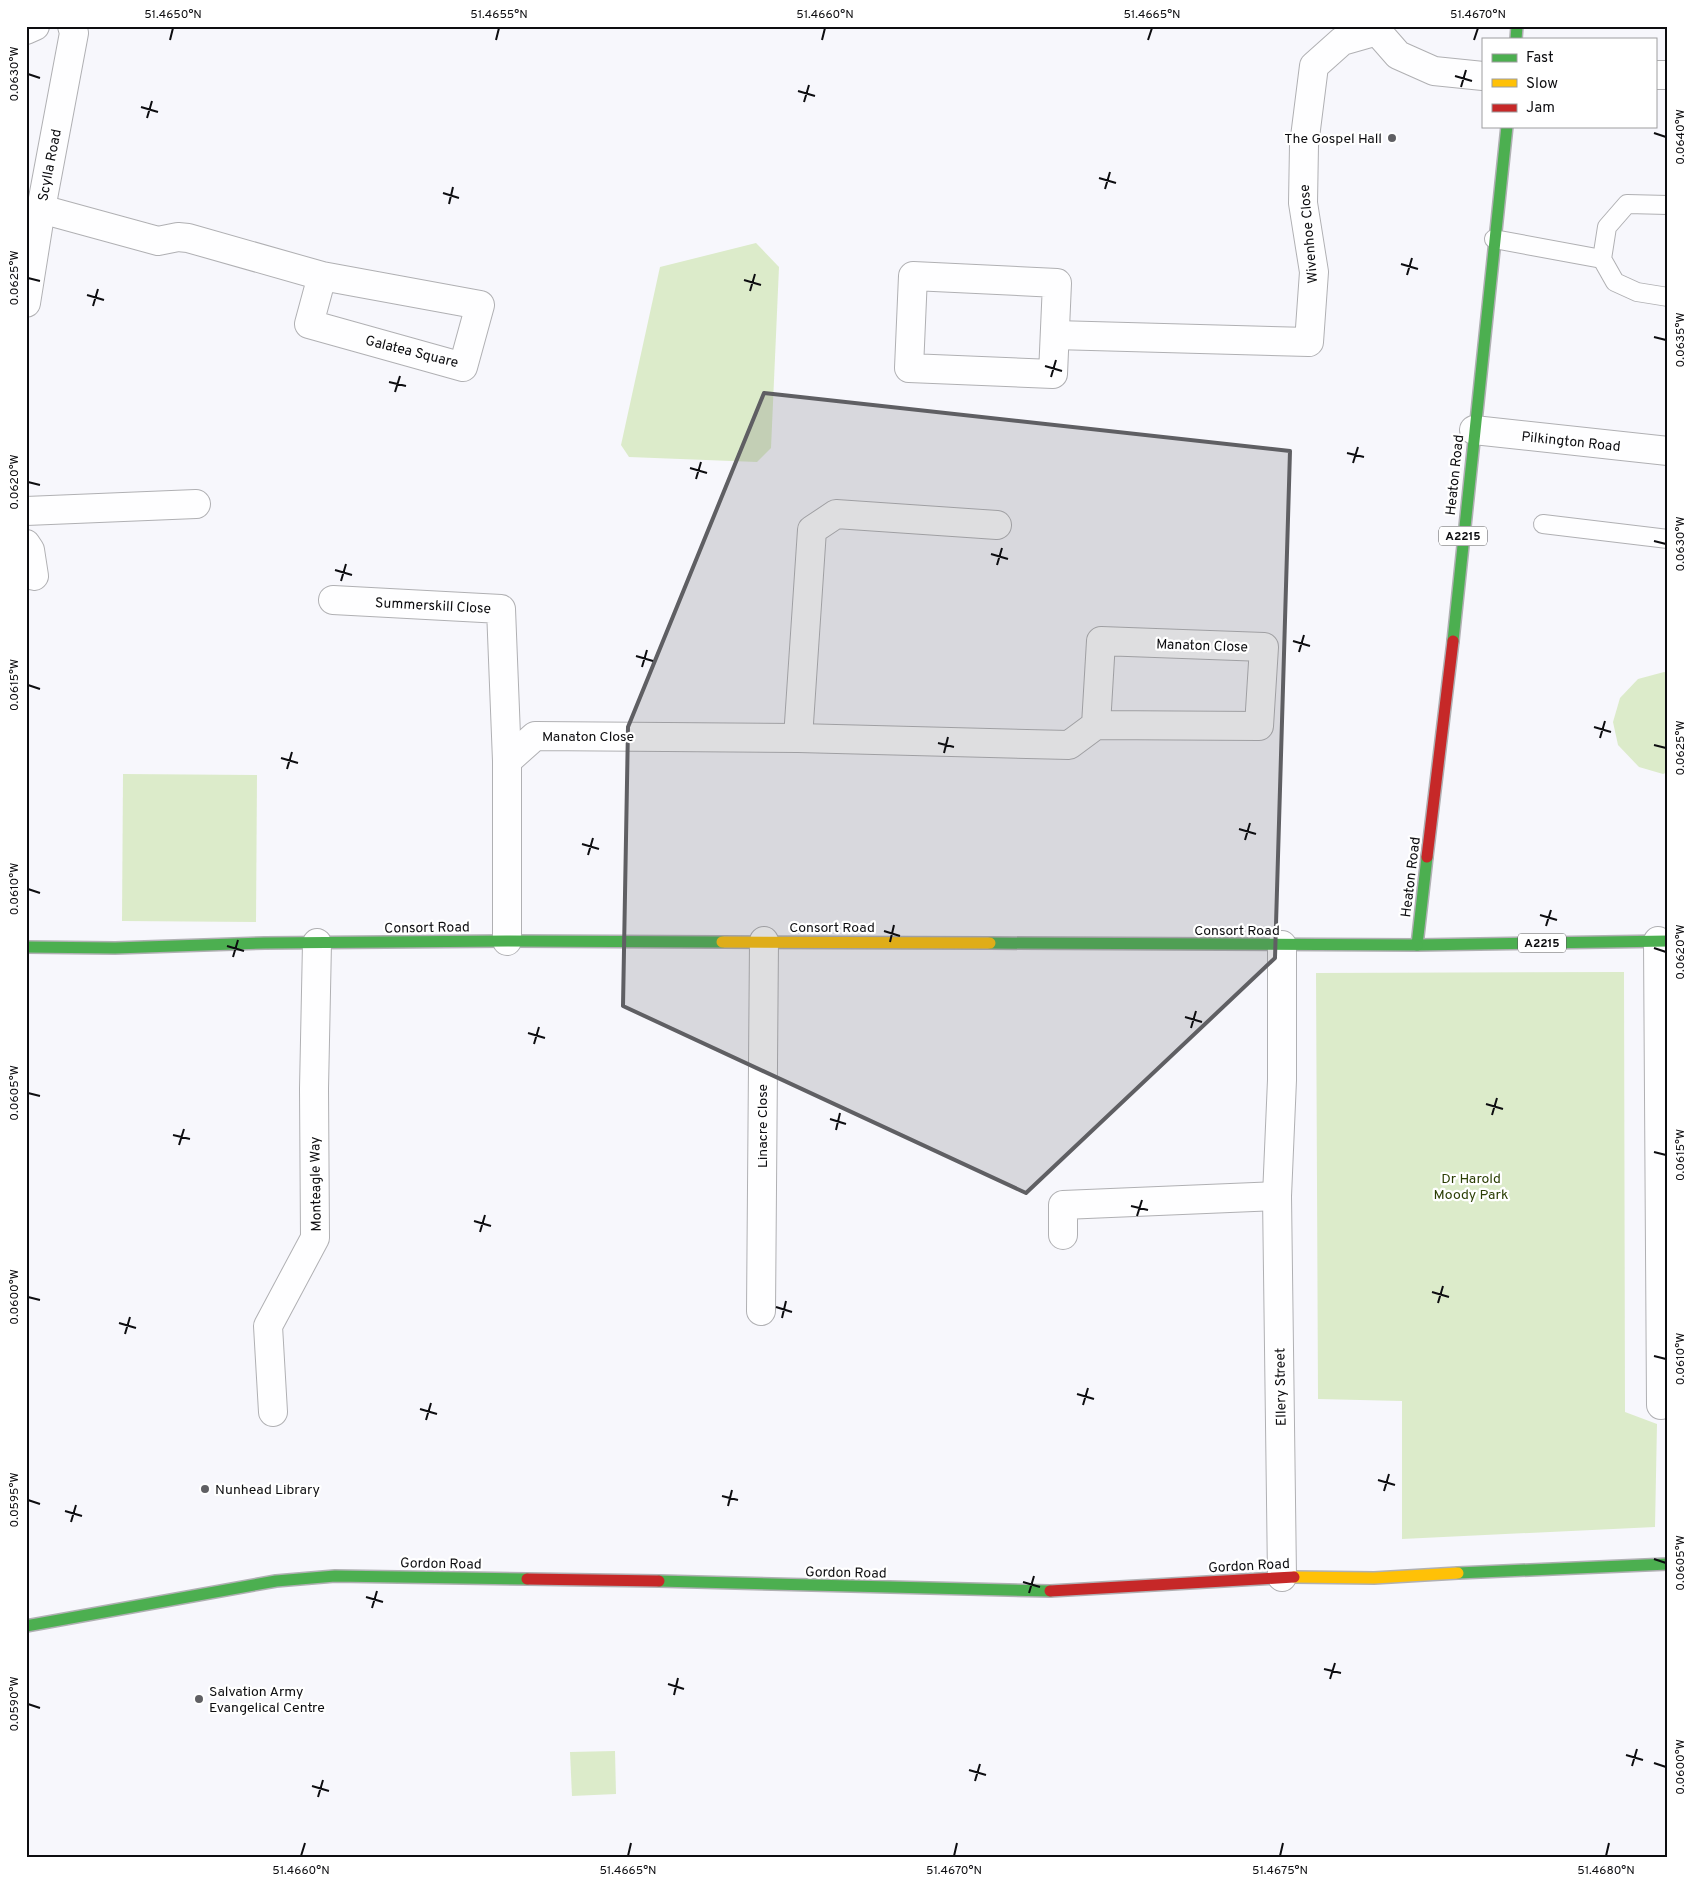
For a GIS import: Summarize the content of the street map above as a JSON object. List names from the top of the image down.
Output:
{
  "streets": {
    "street": [
      "Scylla Road",
      "Wivenhoe Close",
      "Galatea Square",
      "Pilkington Road",
      "Heaton Road",
      "A2215",
      "Summerskill Close",
      "Manaton Close",
      "Consort Road",
      "Linacre Close",
      "Monteagle Way",
      "Ellery Street",
      "Gordon Road"
    ]
  },
  "crossings": [
    ["Scylla Road", "Galatea Square"],
    ["Pilkington Road", "Heaton Road"],
    ["Heaton Road", "Consort Road"],
    ["Summerskill Close", "Manaton Close"],
    ["Consort Road", "Linacre Close"],
    ["Consort Road", "Monteagle Way"],
    ["Consort Road", "Ellery Street"],
    ["Ellery Street", "Gordon Road"]
  ],
  "parks": ["Dr Harold Moody Park"],
  "places": ["The Gospel Hall", "Nunhead Library", "Salvation Army Evangelical Centre"],
  "legend": ["Fast", "Slow", "Jam"],
  "coordinates": [
    "51.4650°N",
    "51.4655°N",
    "51.4660°N",
    "51.4665°N",
    "51.4670°N",
    "0.0630°W",
    "0.0640°W",
    "0.0625°W",
    "0.0635°W",
    "0.0620°W",
    "0.0615°W",
    "0.0610°W",
    "0.0605°W",
    "0.0600°W",
    "0.0595°W",
    "0.0590°W",
    "51.4675°N",
    "51.4680°N"
  ]
}
